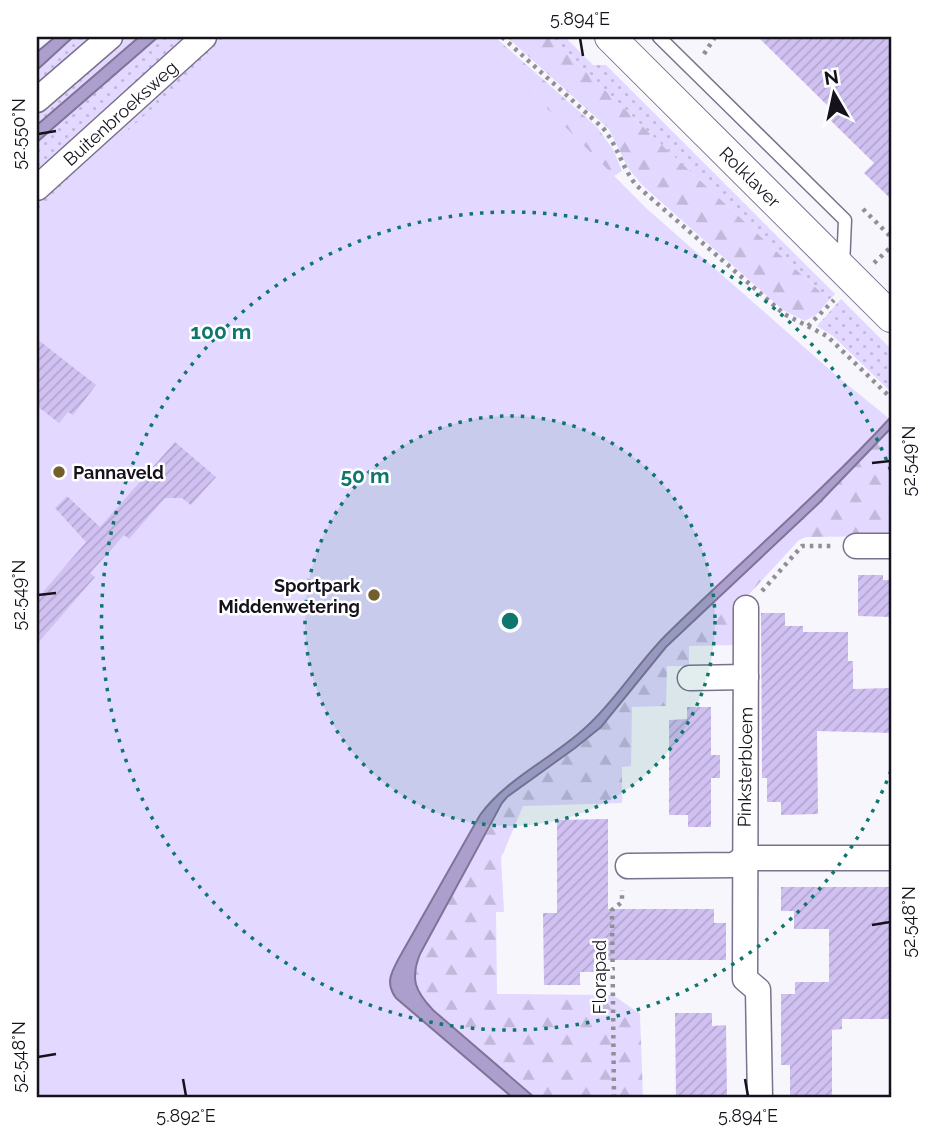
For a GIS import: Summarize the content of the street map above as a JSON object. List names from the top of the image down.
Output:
{
  "streets": {
    "street": ["Buitenbroeksweg", "Rolklaver", "Pinksterbloem"],
    "path": ["Florapad"]
  },
  "places": ["Pannaveld", "Sportpark Middenwetering"],
  "north": "top",
  "coordinates": [
    "5.894°E",
    "52.550°N",
    "52.549°N",
    "52.548°N",
    "5.892°E"
  ],
  "rings": ["100 m", "50 m"]
}
